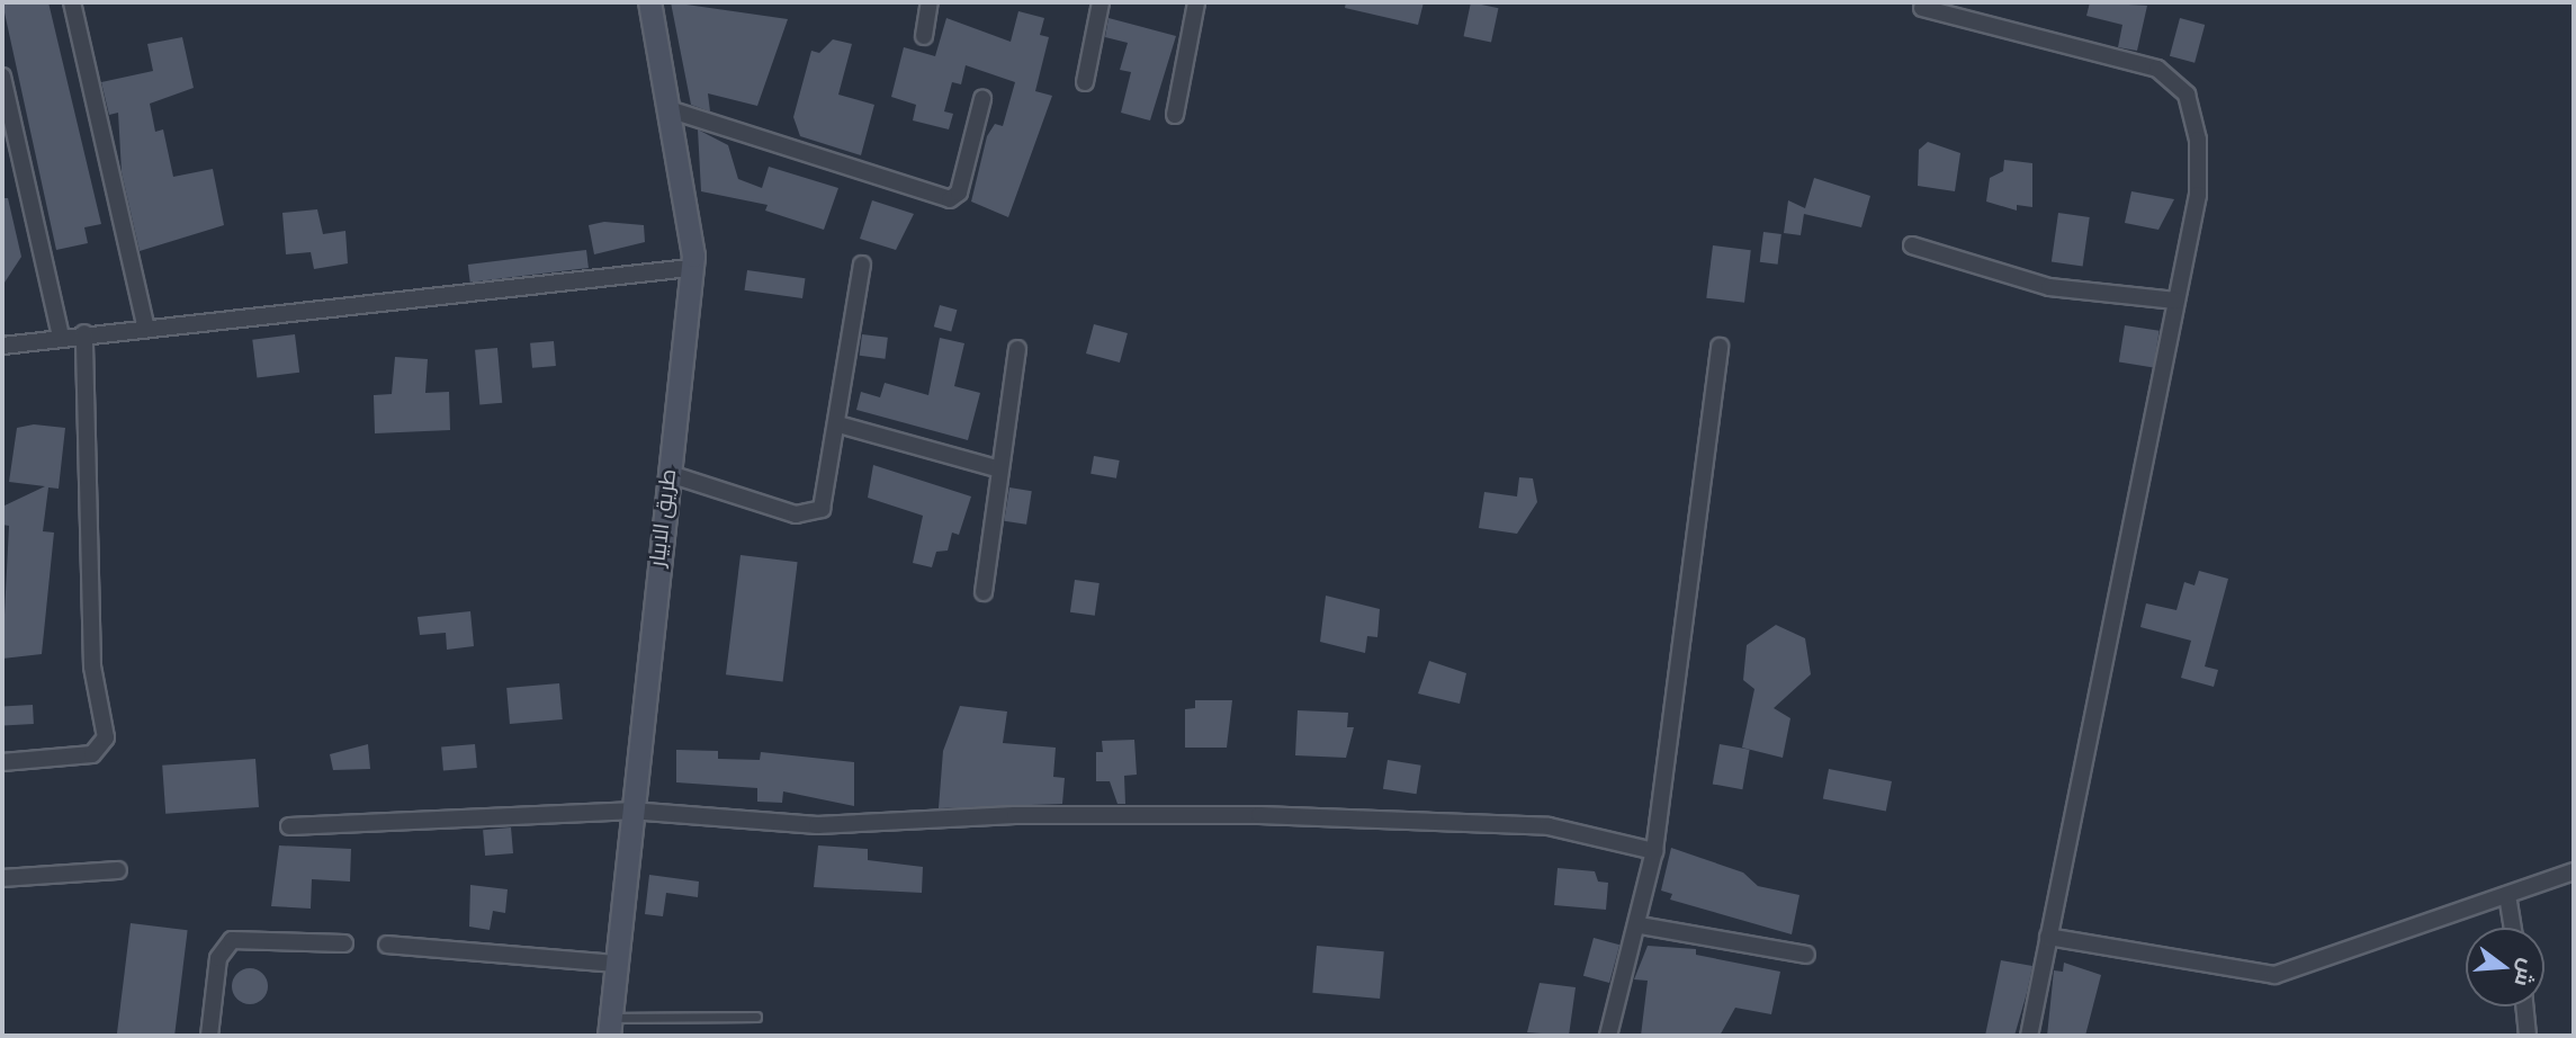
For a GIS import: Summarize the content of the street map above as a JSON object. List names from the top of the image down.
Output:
{
  "streets": {
    "main road": ["طريق الابيار"]
  },
  "north": "right"
}
